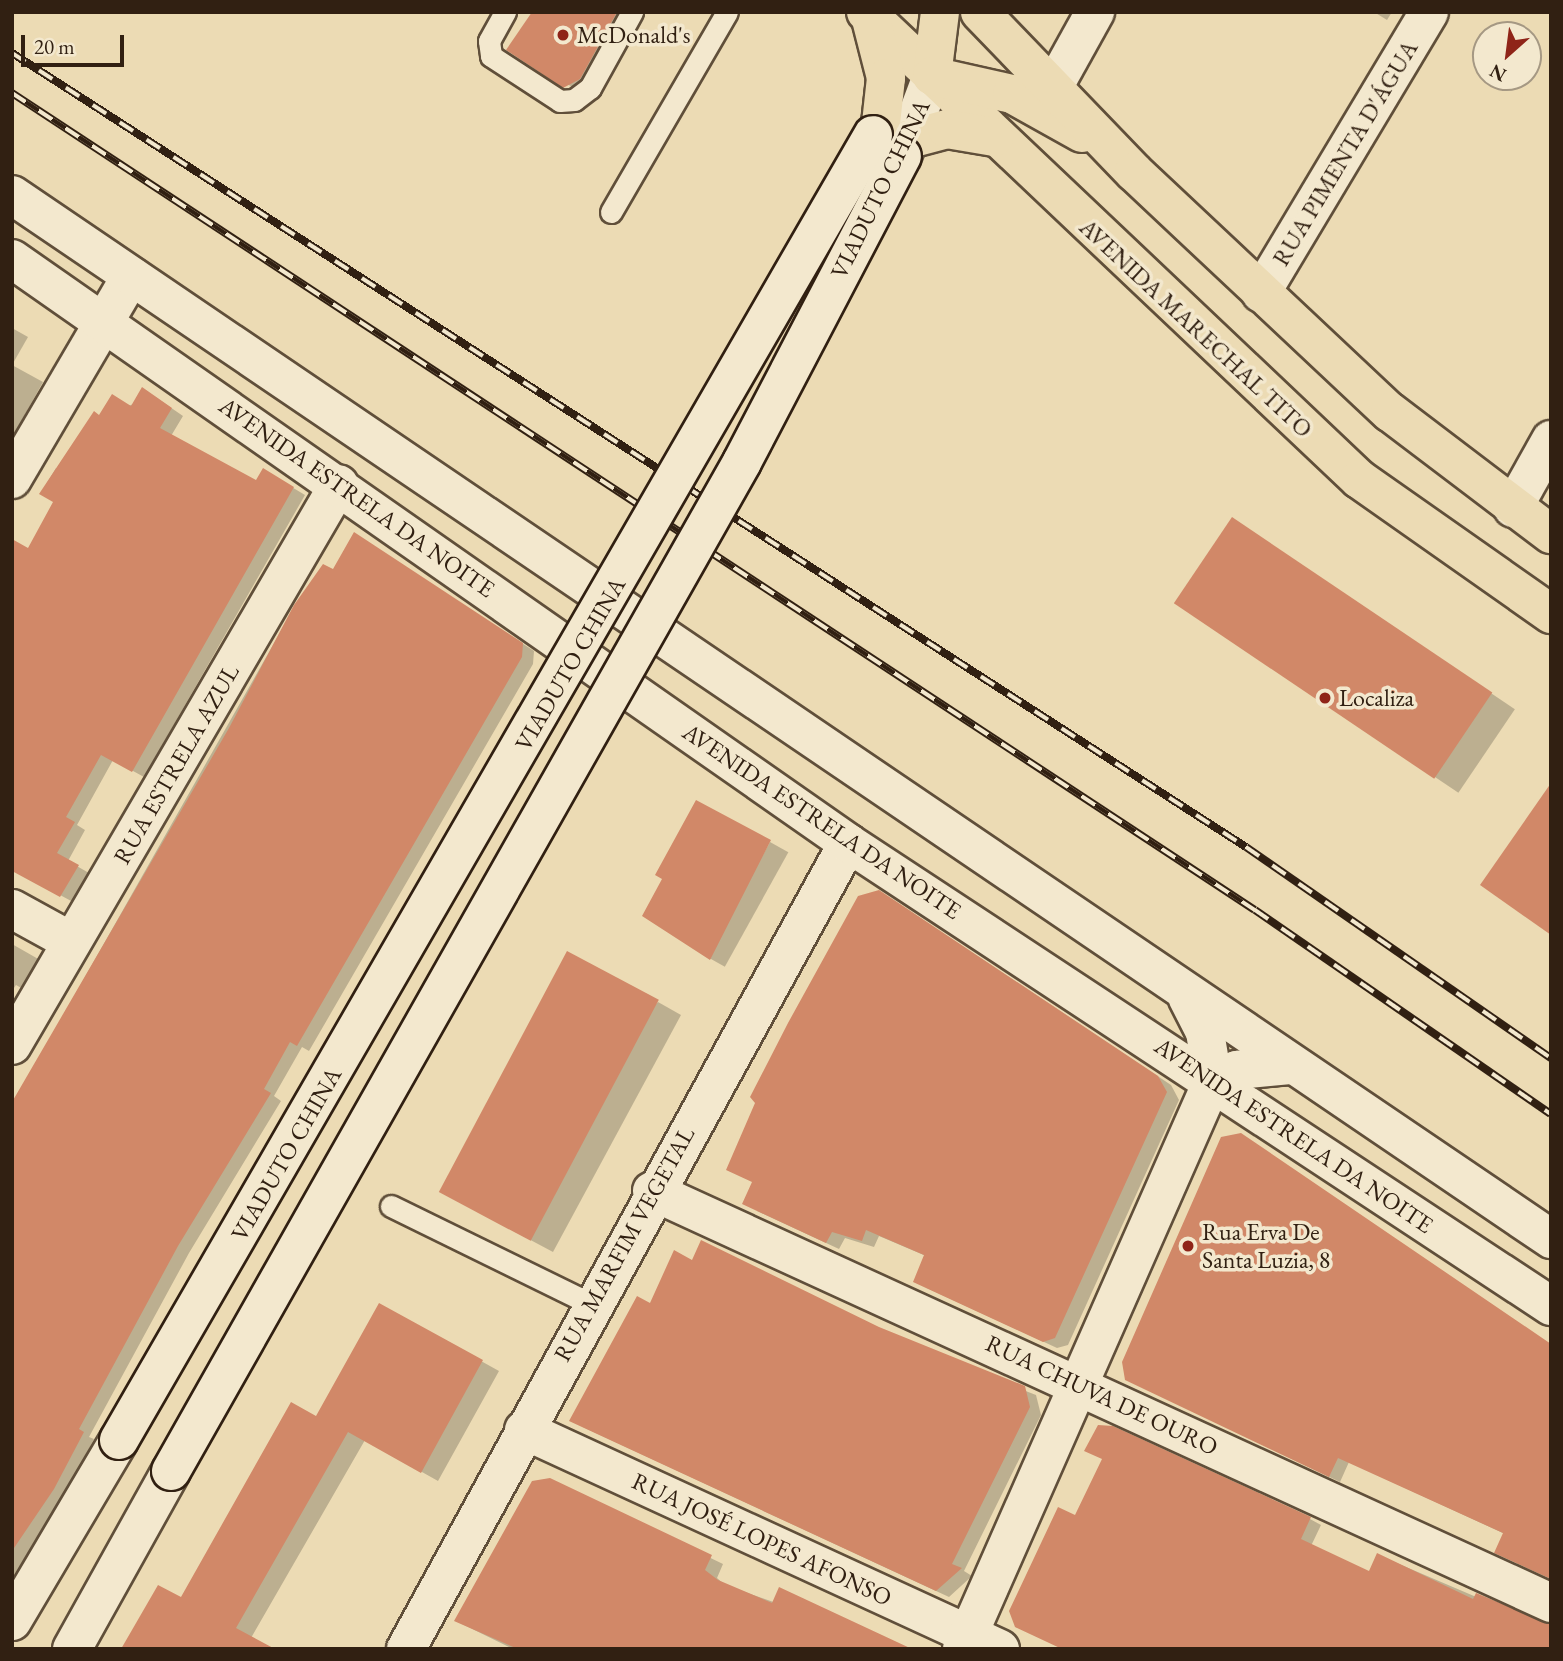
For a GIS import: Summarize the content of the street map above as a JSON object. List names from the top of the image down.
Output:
{
  "streets": {
    "main road": ["AVENIDA MARECHAL TITO"],
    "street": [
      "RUA PIMENTA D'ÁGUA",
      "VIADUTO CHINA",
      "AVENIDA ESTRELA DA NOITE",
      "RUA ESTRELA AZUL",
      "RUA MARFIM VEGETAL",
      "RUA CHUVA DE OURO",
      "RUA JOSÉ LOPES AFONSO"
    ]
  },
  "crossings": [
    ["VIADUTO CHINA", "AVENIDA MARECHAL TITO"],
    ["AVENIDA ESTRELA DA NOITE", "RUA ESTRELA AZUL"],
    ["AVENIDA ESTRELA DA NOITE", "RUA MARFIM VEGETAL"],
    ["RUA MARFIM VEGETAL", "RUA CHUVA DE OURO"],
    ["RUA MARFIM VEGETAL", "RUA JOSÉ LOPES AFONSO"]
  ],
  "places": ["McDonald's", "Localiza", "Rua Erva De Santa Luzia, 8"],
  "scale_bar": "20 m",
  "north": "bottom left"
}
